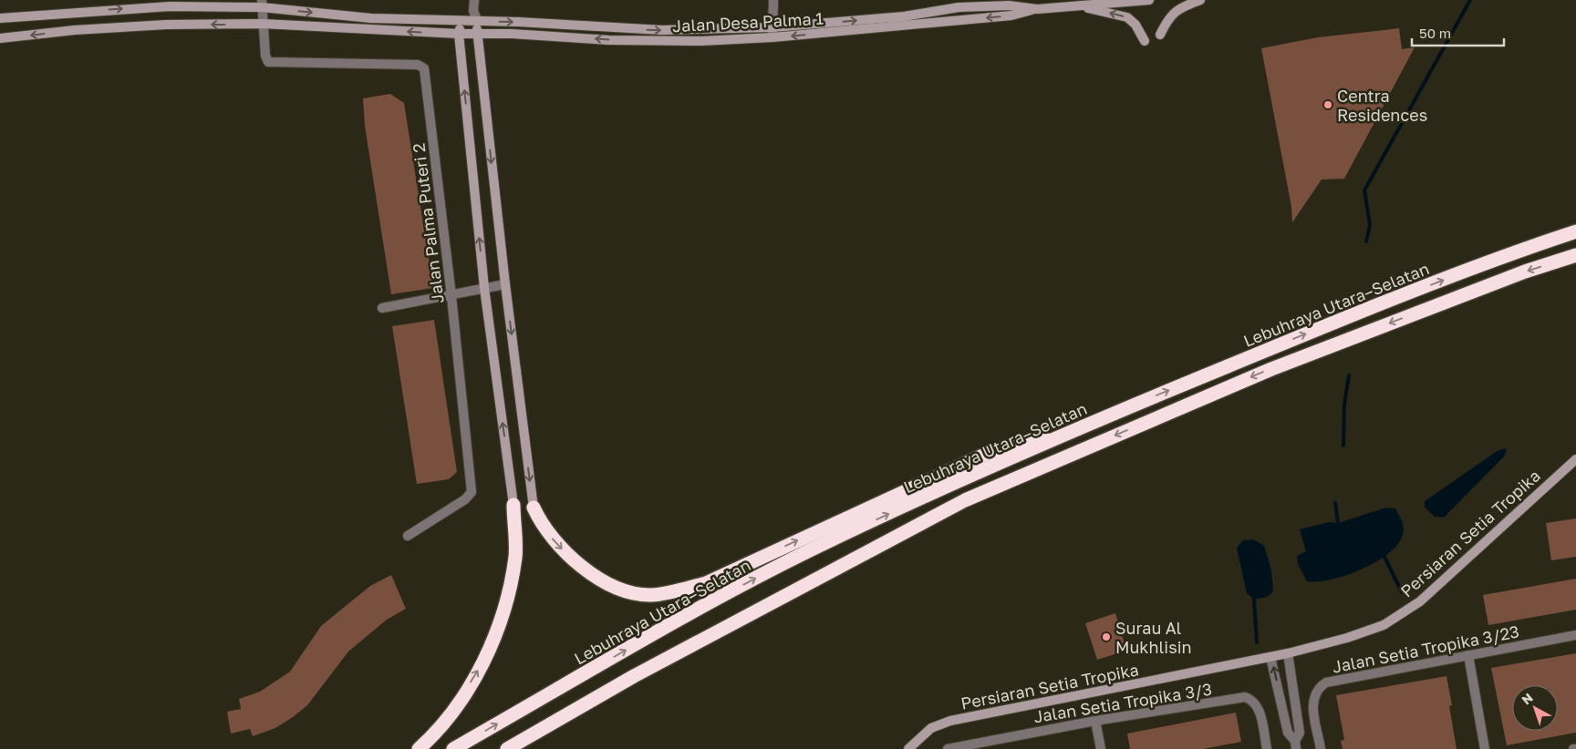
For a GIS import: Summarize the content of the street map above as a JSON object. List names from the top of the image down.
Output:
{
  "streets": {
    "highway": ["Lebuhraya Utara–Selatan"],
    "street": [
      "Jalan Desa Palma 1",
      "Jalan Palma Puteri 2",
      "Persiaran Setia Tropika",
      "Jalan Setia Tropika 3/23",
      "Jalan Setia Tropika 3/3"
    ]
  },
  "crossings": [
    ["Jalan Desa Palma 1", "Jalan Palma Puteri 2"]
  ],
  "places": ["Centra Residences", "Surau Al Mukhlisin"],
  "scale_bar": "50 m",
  "north": "top left"
}
